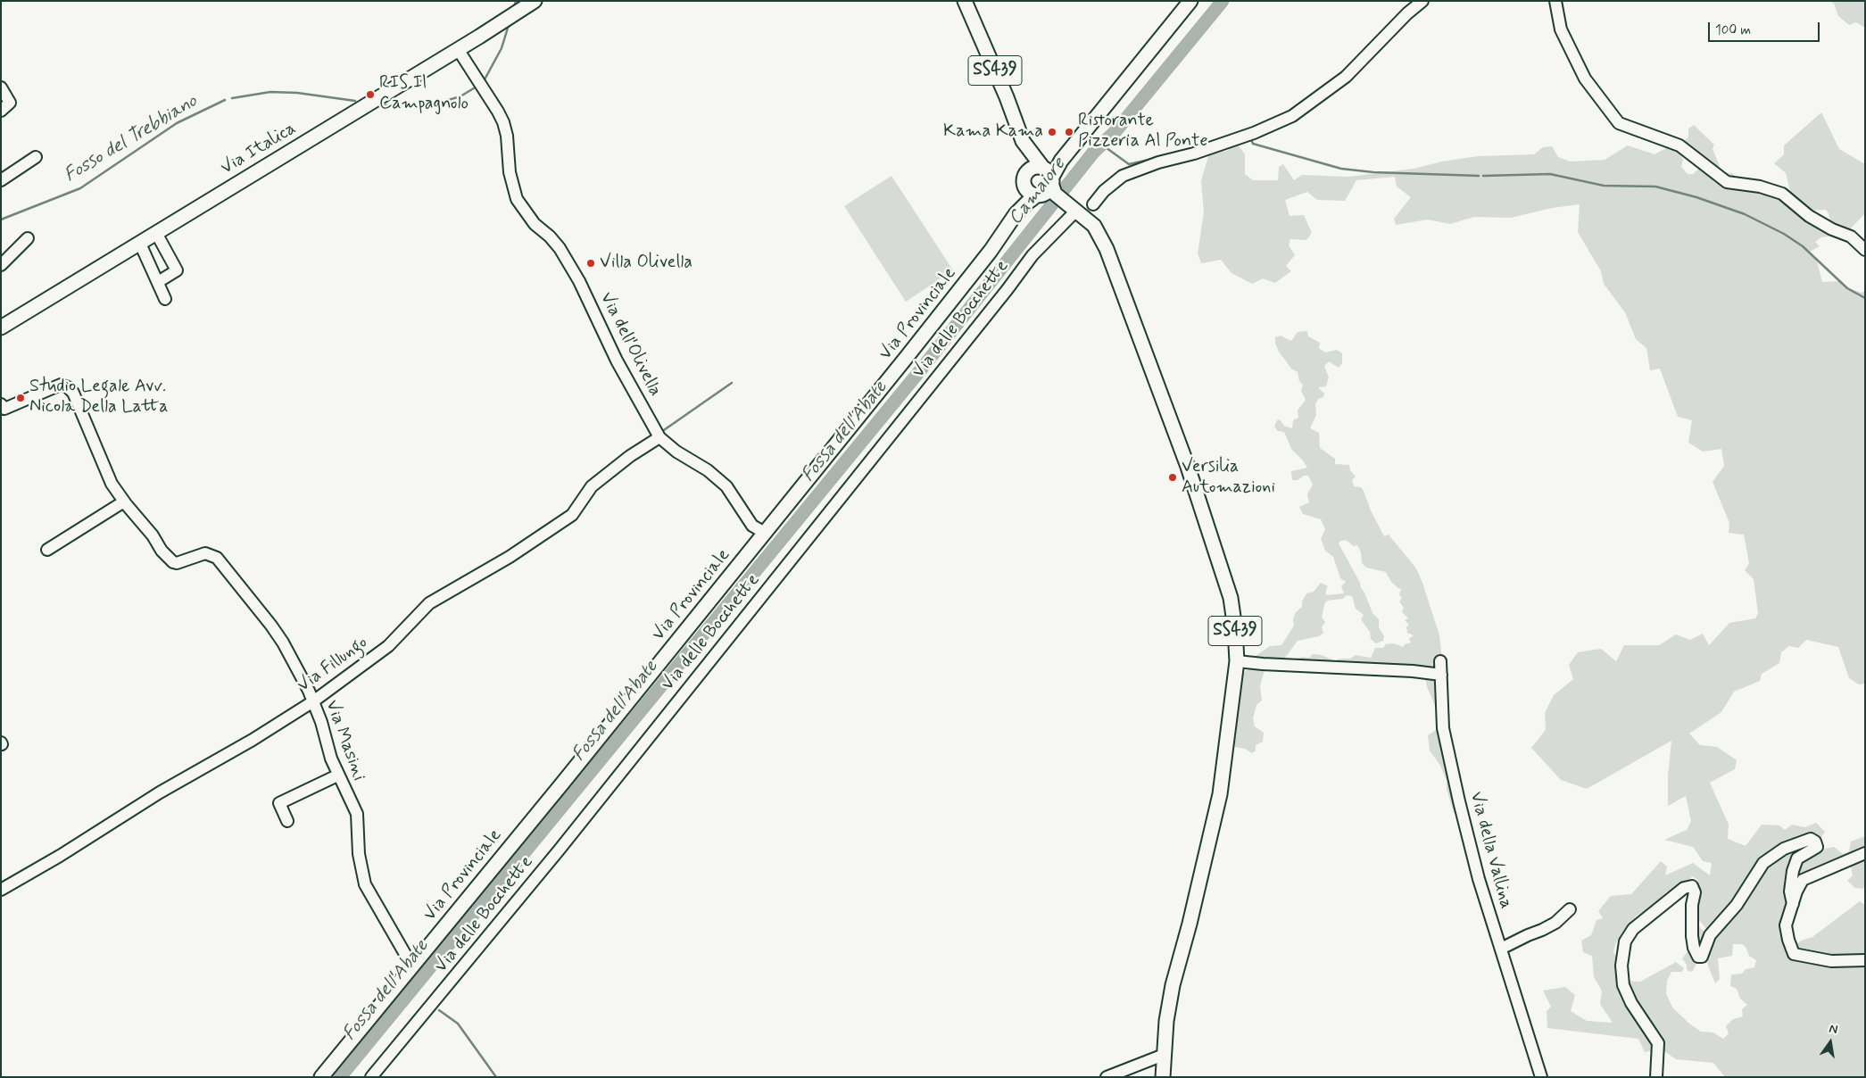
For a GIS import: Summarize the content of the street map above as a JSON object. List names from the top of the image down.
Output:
{
  "streets": {
    "main road": ["SS439", "Via Italica", "Via Provinciale"],
    "street": [
      "Via delle Bocchette",
      "Via dell'Olivella",
      "Via Fillungo",
      "Via Masini",
      "Via della Vallina"
    ]
  },
  "crossings": [
    ["SS439", "Via Provinciale"],
    ["SS439", "Via delle Bocchette"],
    ["Via Italica", "Via dell'Olivella"],
    ["Via Provinciale", "Via dell'Olivella"],
    ["Via Provinciale", "Via Masini"],
    ["Via dell'Olivella", "Via Fillungo"],
    ["Via Fillungo", "Via Masini"]
  ],
  "water": ["Fosso del Trebbiano", "Camaiore", "Fossa dell'Abate"],
  "places": [
    "RIS Il Campagnolo",
    "Kama Kama",
    "Ristorante Pizzeria Al Ponte",
    "Villa Olivella",
    "Studio Legale Avv. Nicola Della Latta",
    "Versilia Automazioni"
  ],
  "scale_bar": "100 m",
  "north": "top"
}
